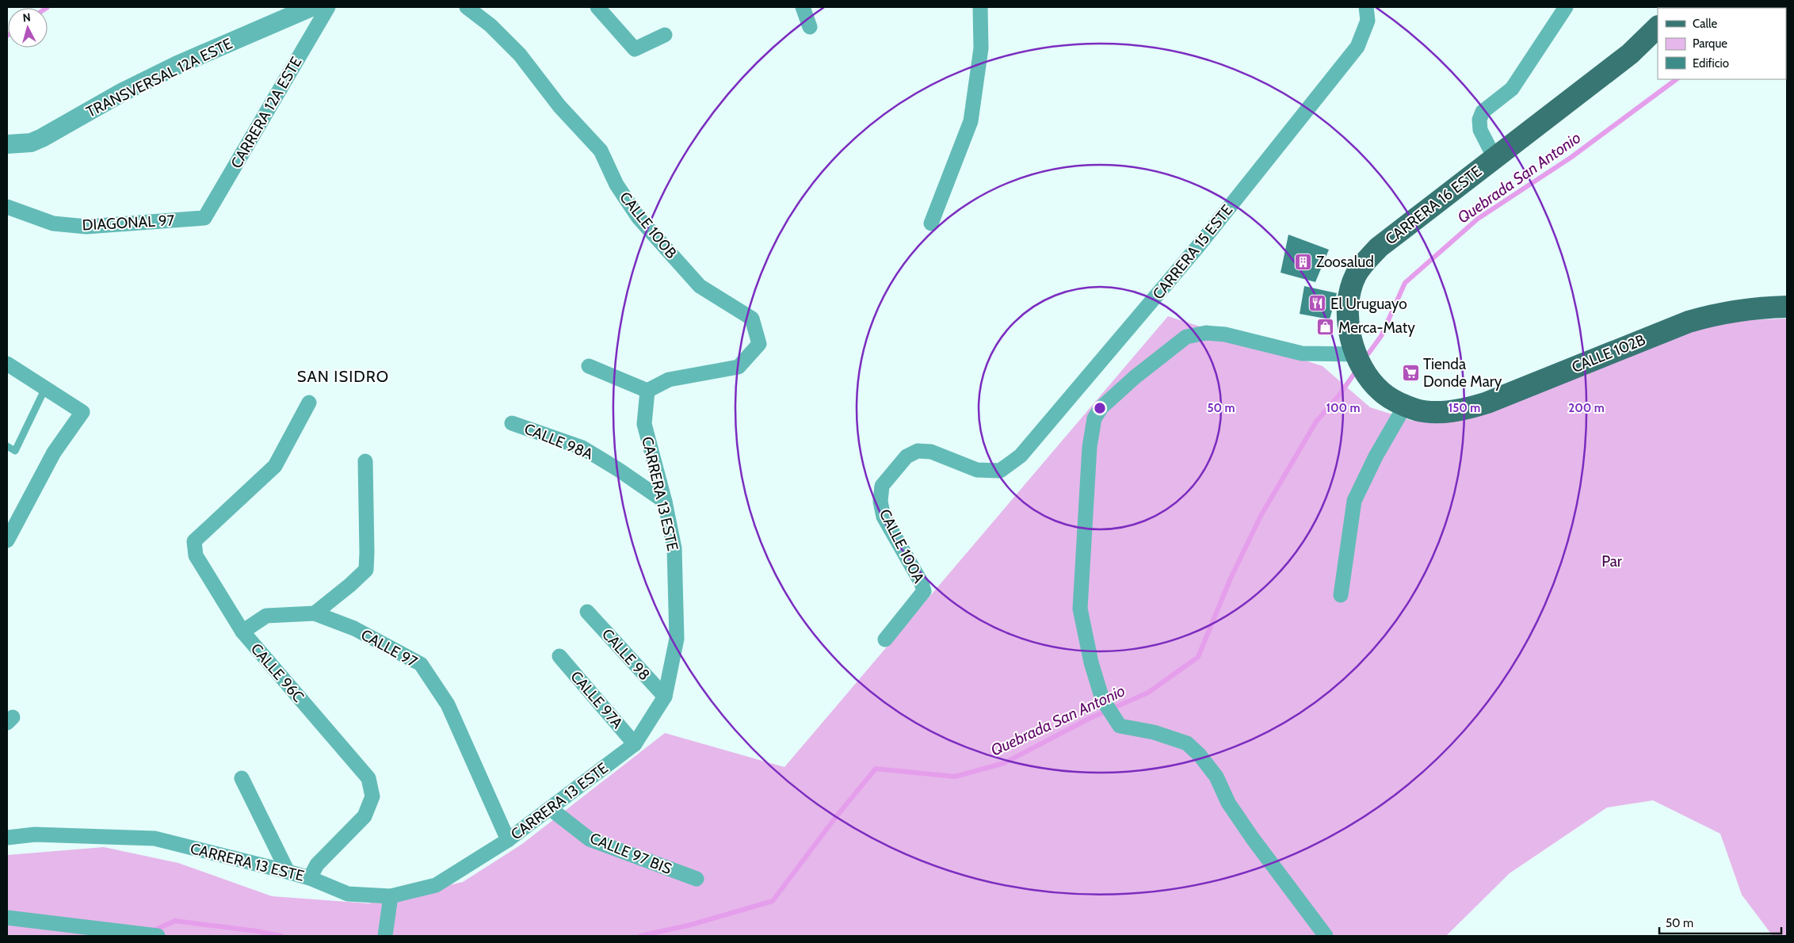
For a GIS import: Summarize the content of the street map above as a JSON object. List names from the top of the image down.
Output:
{
  "streets": {
    "main road": ["CARRERA 16 ESTE", "CALLE 102B"],
    "street": [
      "TRANSVERSAL 12A ESTE",
      "CARRERA 12A ESTE",
      "DIAGONAL 97",
      "CALLE 100B",
      "CARRERA 15 ESTE",
      "CALLE 98A",
      "CARRERA 13 ESTE",
      "CALLE 100A",
      "CALLE 97",
      "CALLE 98",
      "CALLE 96C",
      "CALLE 97A",
      "CALLE 97 BIS"
    ]
  },
  "crossings": [
    ["CARRERA 12A ESTE", "DIAGONAL 97"],
    ["CARRERA 16 ESTE", "CALLE 102B"],
    ["CALLE 100B", "CARRERA 13 ESTE"],
    ["CARRERA 15 ESTE", "CALLE 100A"],
    ["CALLE 98A", "CARRERA 13 ESTE"],
    ["CARRERA 13 ESTE", "CALLE 97"],
    ["CARRERA 13 ESTE", "CALLE 98"],
    ["CARRERA 13 ESTE", "CALLE 96C"],
    ["CARRERA 13 ESTE", "CALLE 97A"],
    ["CARRERA 13 ESTE", "CALLE 97 BIS"],
    ["CALLE 97", "CALLE 96C"]
  ],
  "districts": ["SAN ISIDRO"],
  "water": ["Quebrada San Antonio"],
  "parks": ["Par"],
  "places": {
    "building": ["Zoosalud"],
    "restaurant": ["El Uruguayo"],
    "shop": ["Merca-Maty"],
    "supermarket": ["Tienda Donde Mary"]
  },
  "legend": ["Calle", "Parque", "Edificio"],
  "scale_bar": "50 m",
  "north": "top",
  "rings": [
    "50 m",
    "100 m",
    "150 m",
    "200 m"
  ]
}
